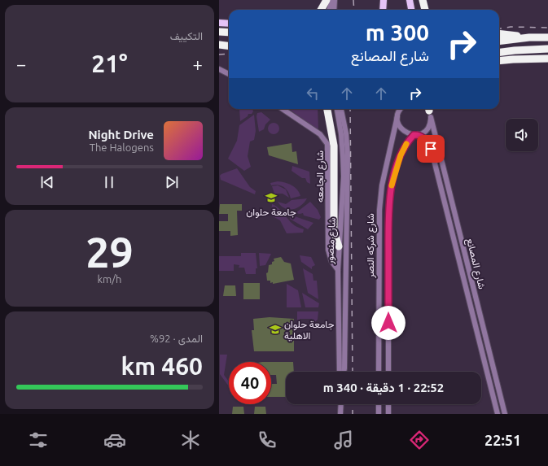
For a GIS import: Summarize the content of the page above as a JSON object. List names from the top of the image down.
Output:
{
  "streets": {
    "street": [
      "شارع الجامعه",
      "شارع منصور",
      "شارع شركه النصر",
      "شارع المصانع"
    ]
  },
  "crossings": [
    ["شارع الجامعه", "شارع منصور"],
    ["شارع شركه النصر", "شارع المصانع"]
  ],
  "places": {
    "school or university": ["جامعة حلوان", "جامعة حلوان الاهلية"]
  },
  "page": {
    "tile": [
      "التكييف",
      ["29", "km/h"],
      ["المدى · 92%", "460 km"]
    ],
    "turn": ["300 m", "شارع المصانع"],
    "heat": ["−", "21°", "+"],
    "song": ["Night Drive", "The Halogens"],
    "limit": "40",
    "trip": "22:52 · 1 دقيقة · 340 m",
    "tabs": "22:51"
  }
}
